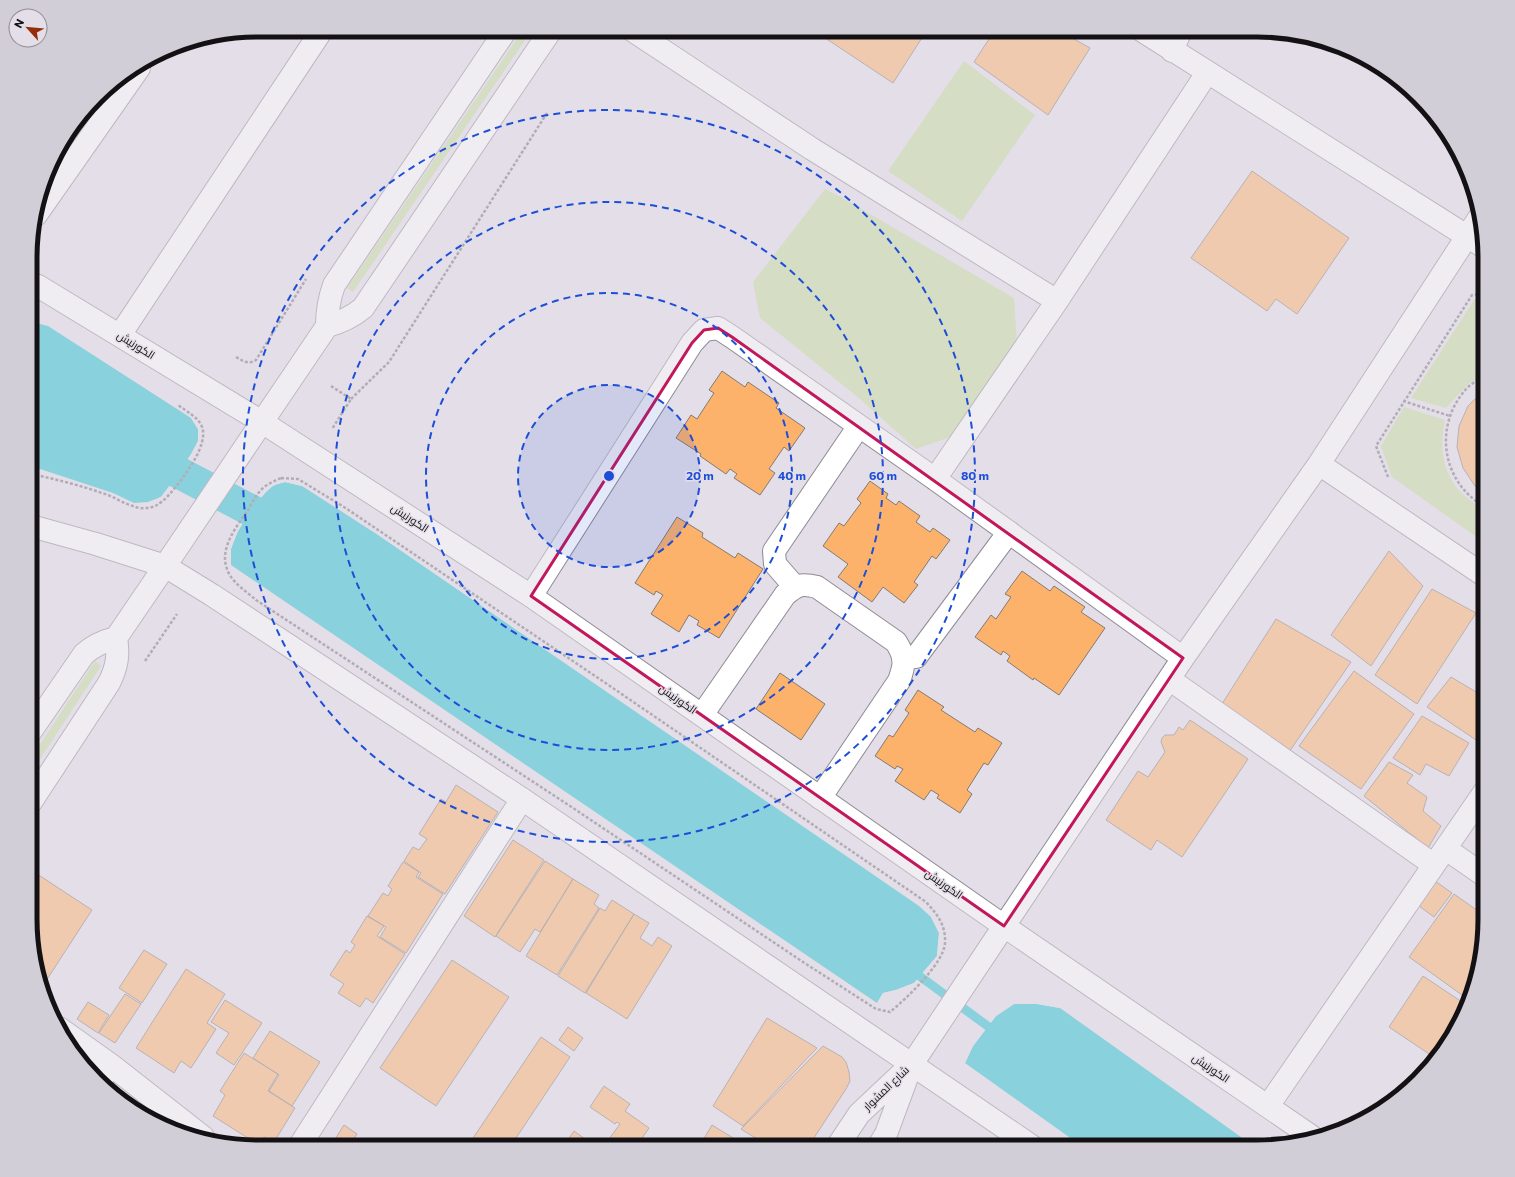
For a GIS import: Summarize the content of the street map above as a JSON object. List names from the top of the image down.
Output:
{
  "streets": {
    "street": ["الكورنيش", "شارع المشوار"]
  },
  "north": "top left",
  "rings": [
    "20 m",
    "40 m",
    "60 m",
    "80 m"
  ]
}
